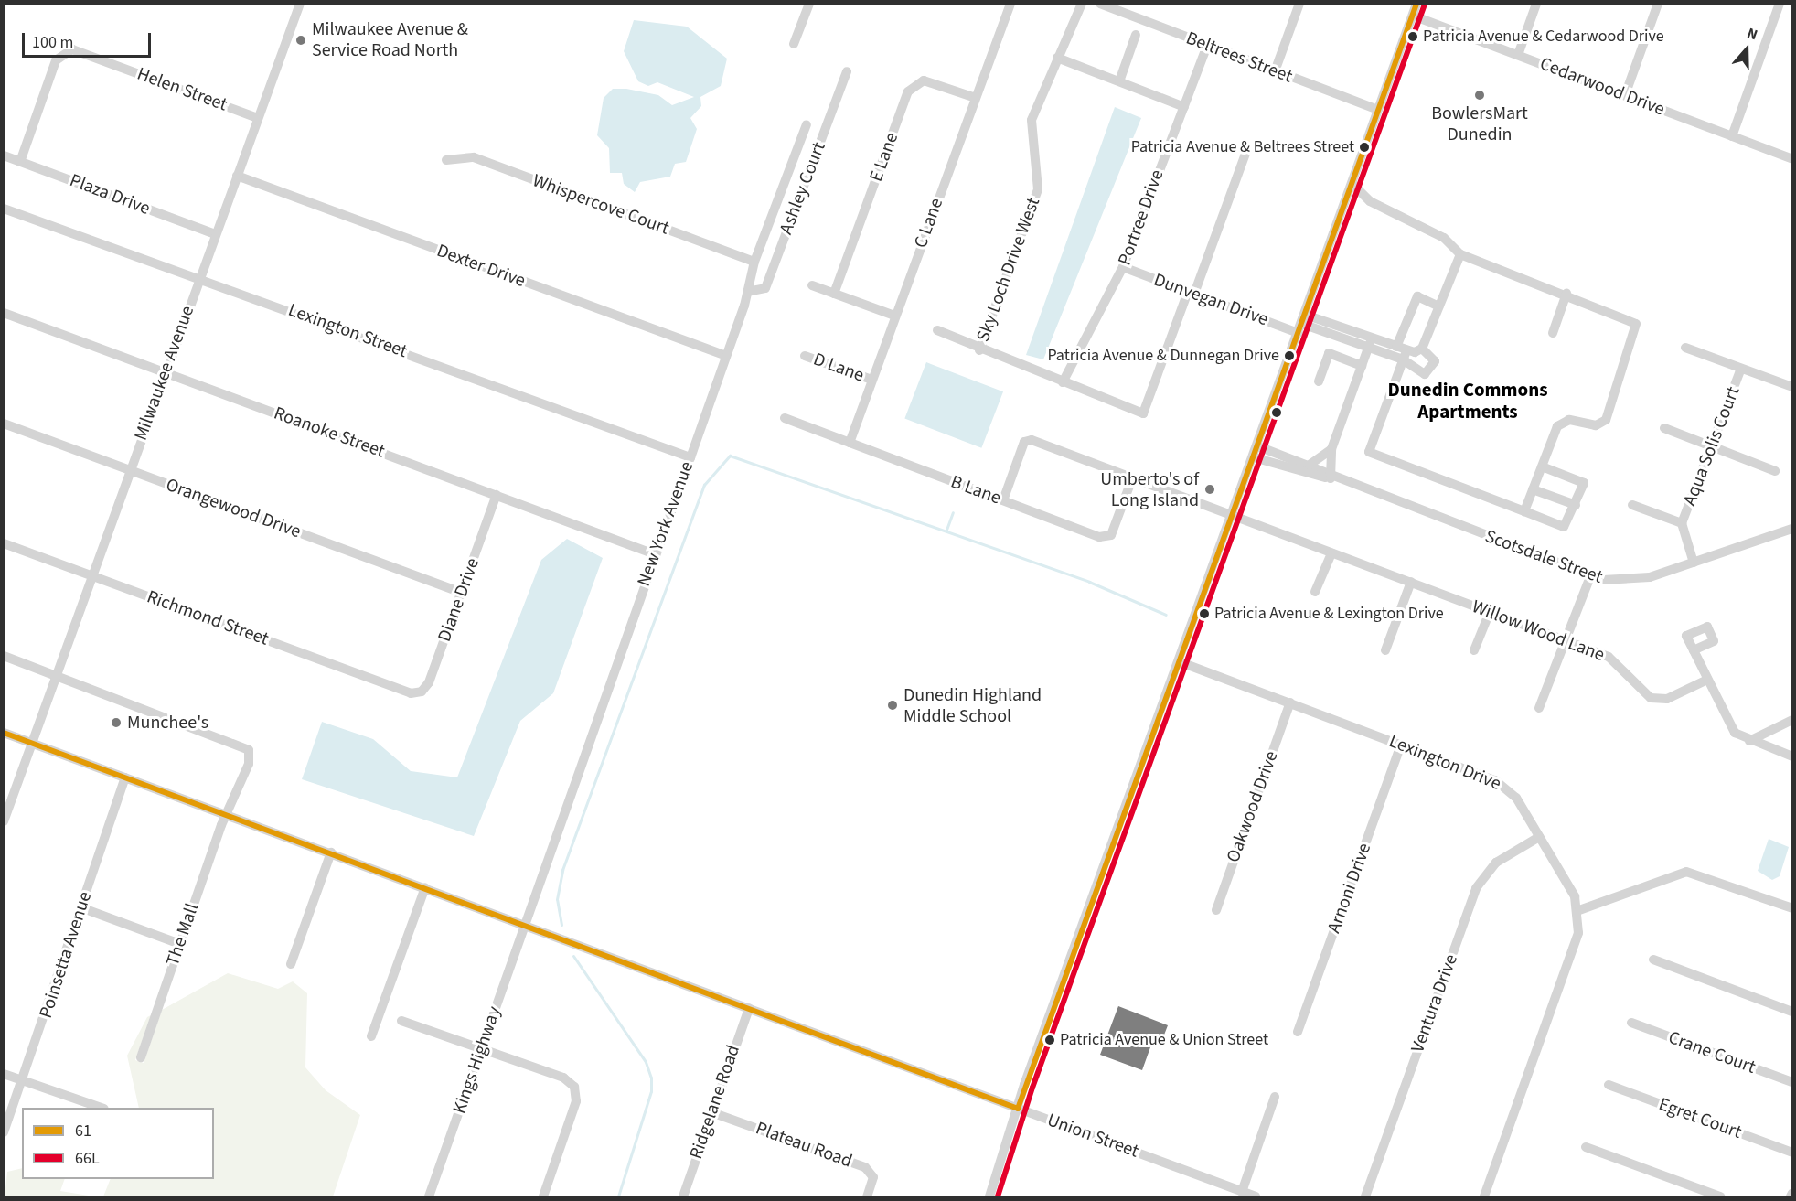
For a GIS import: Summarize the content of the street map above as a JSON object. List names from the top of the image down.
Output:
{
  "streets": {
    "street": [
      "Beltrees Street",
      "Cedarwood Drive",
      "Helen Street",
      "E Lane",
      "Ashley Court",
      "Plaza Drive",
      "Whispercove Court",
      "Portree Drive",
      "C Lane",
      "Dexter Drive",
      "Sky Loch Drive West",
      "Dunvegan Drive",
      "Lexington Street",
      "D Lane",
      "Milwaukee Avenue",
      "Roanoke Street",
      "Aqua Solis Court",
      "B Lane",
      "Orangewood Drive",
      "New York Avenue",
      "Scotsdale Street",
      "Diane Drive",
      "Richmond Street",
      "Willow Wood Lane",
      "Lexington Drive",
      "Oakwood Drive",
      "Arnoni Drive",
      "The Mall",
      "Poinsetta Avenue",
      "Ventura Drive",
      "Crane Court",
      "Kings Highway",
      "Ridgelane Road",
      "Egret Court",
      "Union Street",
      "Plateau Road"
    ]
  },
  "crossings": [
    ["Beltrees Street", "Portree Drive"],
    ["Helen Street", "Plaza Drive"],
    ["Helen Street", "Milwaukee Avenue"],
    ["E Lane", "C Lane"],
    ["Ashley Court", "New York Avenue"],
    ["Plaza Drive", "Milwaukee Avenue"],
    ["Whispercove Court", "New York Avenue"],
    ["Portree Drive", "Dunvegan Drive"],
    ["C Lane", "D Lane"],
    ["C Lane", "B Lane"],
    ["Dexter Drive", "Milwaukee Avenue"],
    ["Dexter Drive", "New York Avenue"],
    ["Lexington Street", "Milwaukee Avenue"],
    ["Lexington Street", "New York Avenue"],
    ["Milwaukee Avenue", "Roanoke Street"],
    ["Milwaukee Avenue", "Orangewood Drive"],
    ["Milwaukee Avenue", "Richmond Street"],
    ["Milwaukee Avenue", "The Mall"],
    ["Milwaukee Avenue", "Union Street"],
    ["Roanoke Street", "New York Avenue"],
    ["Roanoke Street", "Diane Drive"],
    ["B Lane", "Willow Wood Lane"],
    ["Orangewood Drive", "Diane Drive"],
    ["New York Avenue", "Kings Highway"],
    ["New York Avenue", "Union Street"],
    ["Diane Drive", "Richmond Street"],
    ["Lexington Drive", "Oakwood Drive"],
    ["Lexington Drive", "Arnoni Drive"],
    ["Lexington Drive", "Ventura Drive"],
    ["The Mall", "Union Street"],
    ["Poinsetta Avenue", "Union Street"],
    ["Kings Highway", "Union Street"],
    ["Ridgelane Road", "Union Street"],
    ["Ridgelane Road", "Plateau Road"]
  ],
  "districts": ["Dunedin Commons Apartments"],
  "places": [
    "Patricia Avenue & Cedarwood Drive",
    "Milwaukee Avenue & Service Road North",
    "BowlersMart Dunedin",
    "Patricia Avenue & Beltrees Street",
    "Patricia Avenue & Dunnegan Drive",
    "Umberto's of Long Island",
    "Patricia Avenue & Lexington Drive",
    "Dunedin Highland Middle School",
    "Munchee's",
    "Patricia Avenue & Union Street"
  ],
  "lines": ["transit line 61", "transit line 66L"],
  "legend": ["61", "66L"],
  "scale_bar": "100 m",
  "north": "top"
}
